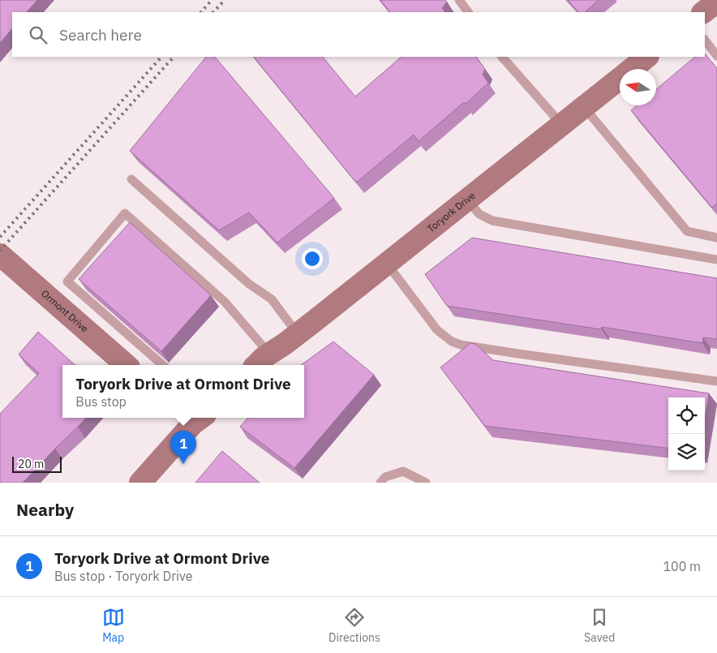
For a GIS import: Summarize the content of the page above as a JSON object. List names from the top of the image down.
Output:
{
  "streets": {
    "street": ["Toryork Drive", "Ormont Drive"]
  },
  "scale_bar": "20 m",
  "north": "left",
  "page": {
    "search": "Search here",
    "popup": ["Toryork Drive at Ormont Drive", "Bus stop"],
    "pins": "1",
    "scale": "20 m",
    "heading": "Nearby",
    "list": [
      {
        "mark": "1",
        "name": "Toryork Drive at Ormont Drive",
        "note": "Bus stop · Toryork Drive",
        "value": "100 m"
      }
    ],
    "nav": ["Map", "Directions", "Saved"]
  }
}
